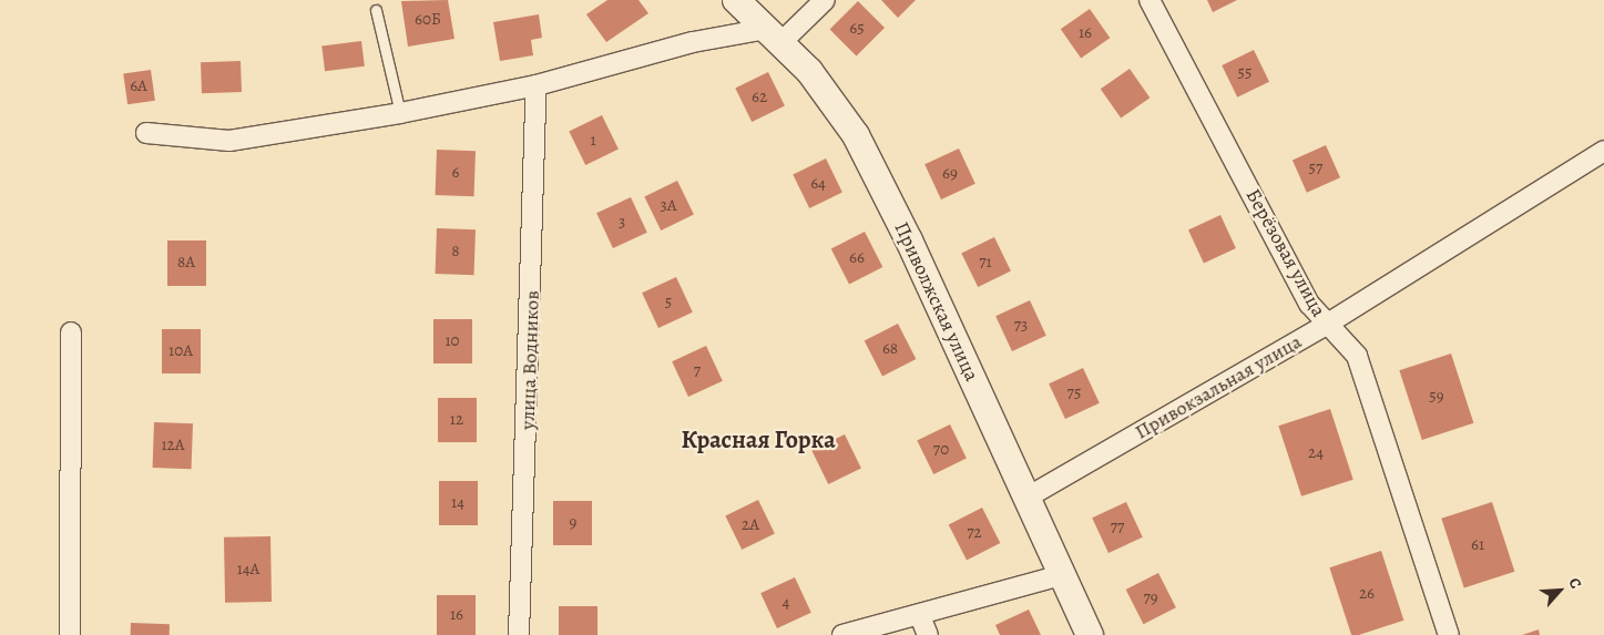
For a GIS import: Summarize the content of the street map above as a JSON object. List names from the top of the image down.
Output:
{
  "streets": {
    "main road": ["Приволжская улица"],
    "street": ["Берёзовая улица", "улица Водников", "Привокзальная улица"]
  },
  "crossings": [
    ["Берёзовая улица", "Привокзальная улица"],
    ["Приволжская улица", "Привокзальная улица"]
  ],
  "districts": ["Красная Горка"],
  "house_numbers": [
    "60Б",
    "65",
    "16",
    "55",
    "6А",
    "62",
    "1",
    "57",
    "6",
    "69",
    "64",
    "3А",
    "3",
    "8",
    "66",
    "8А",
    "71",
    "5",
    "73",
    "10",
    "68",
    "10А",
    "7",
    "75",
    "59",
    "12",
    "12А",
    "70",
    "24",
    "14",
    "9",
    "2А",
    "77",
    "72",
    "61",
    "14А",
    "26",
    "79",
    "4",
    "16"
  ],
  "north": "top right"
}
